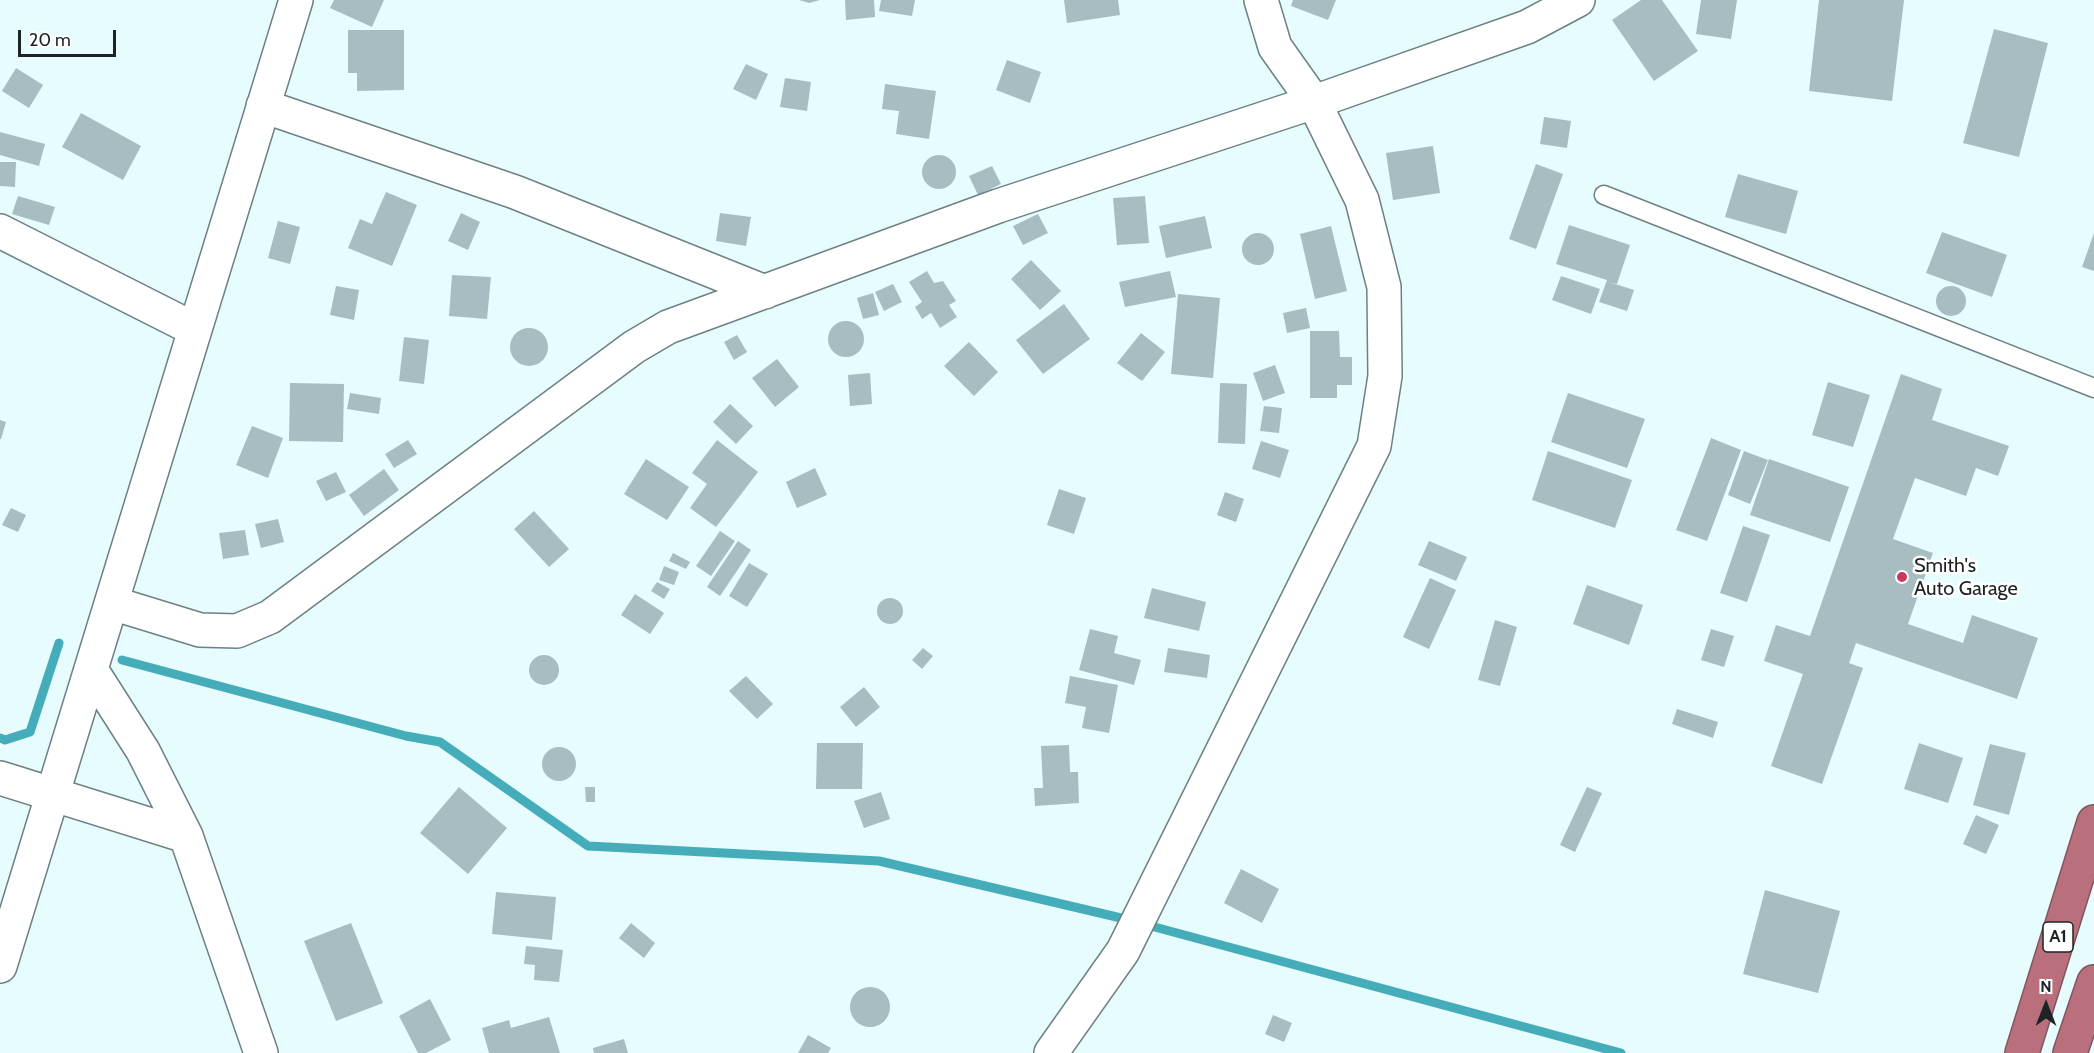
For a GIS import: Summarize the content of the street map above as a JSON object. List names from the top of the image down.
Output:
{
  "streets": {
    "highway": ["A1"]
  },
  "places": ["Smith's Auto Garage"],
  "scale_bar": "20 m",
  "north": "top"
}
